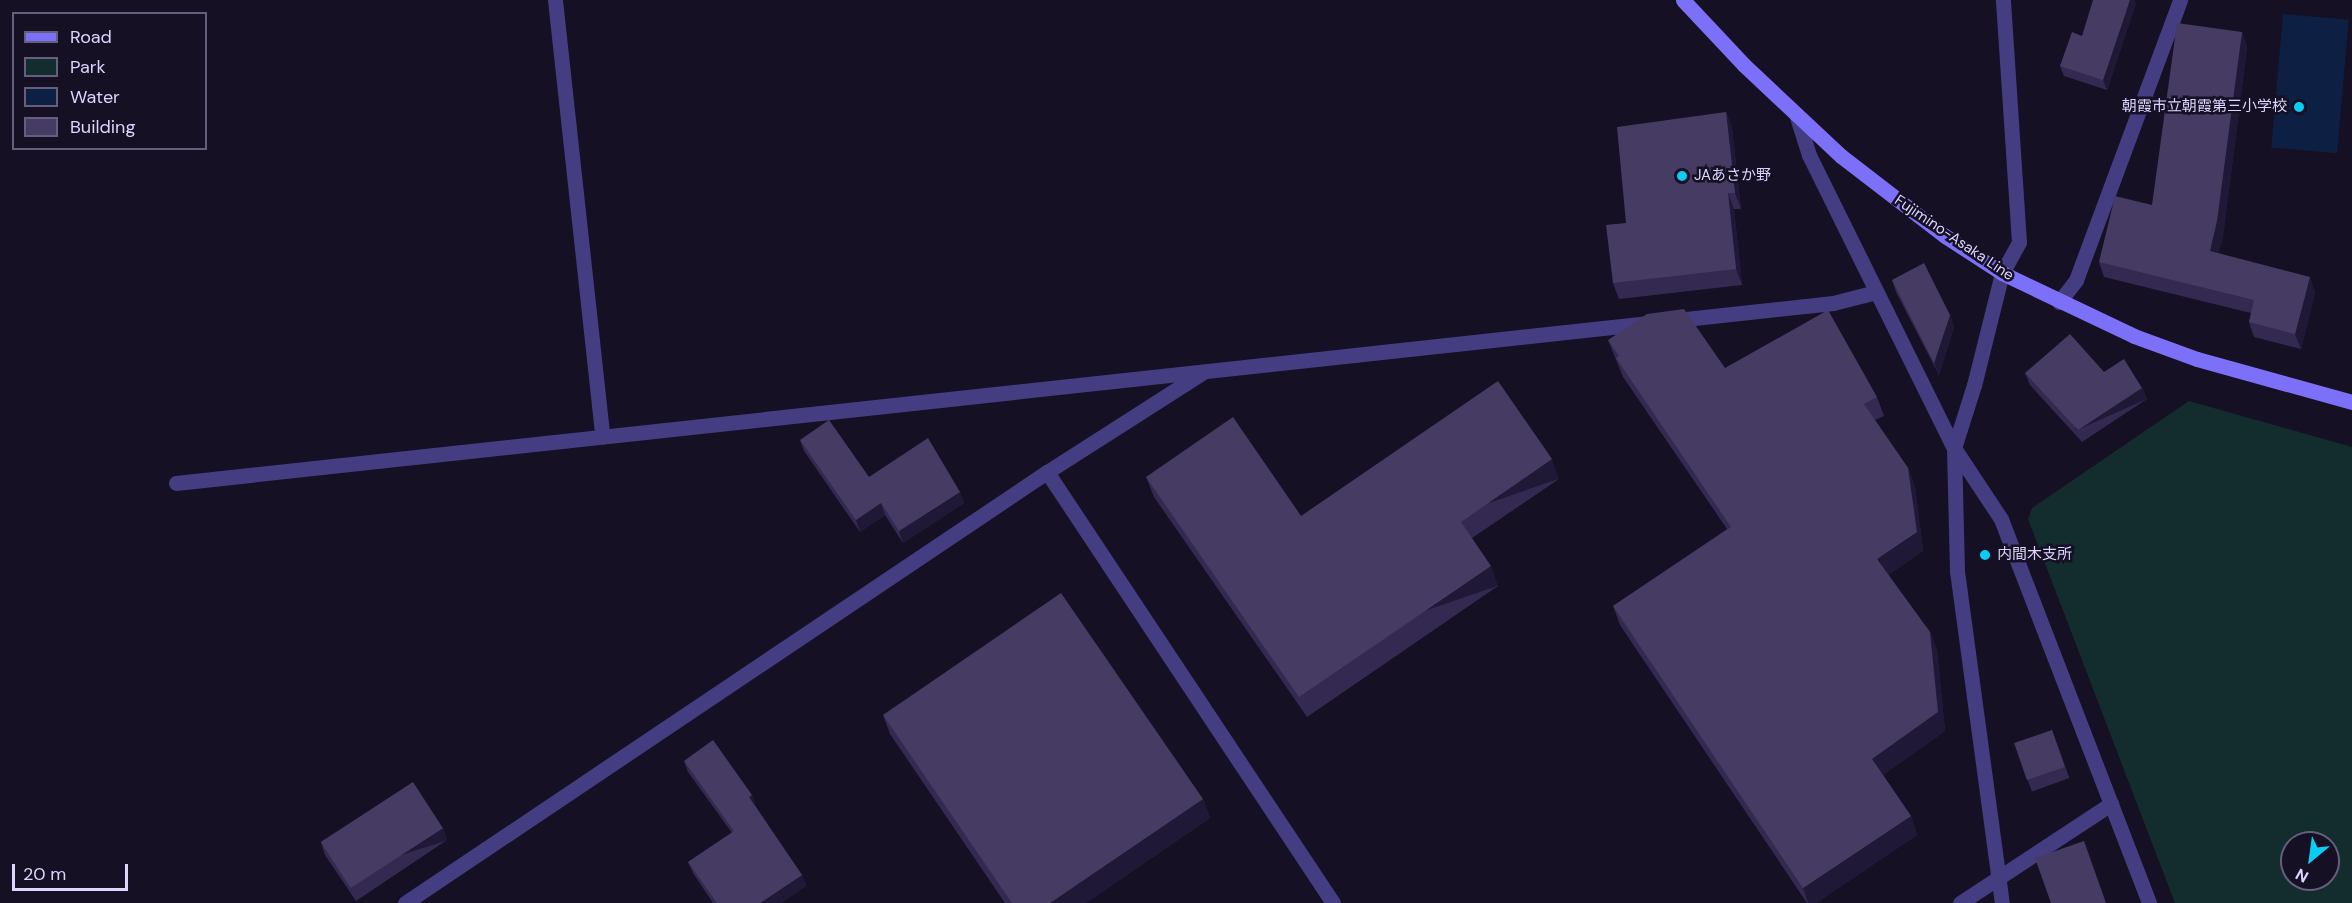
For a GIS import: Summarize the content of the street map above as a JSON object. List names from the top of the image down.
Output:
{
  "streets": {
    "main road": ["Fujimino-Asaka Line"]
  },
  "places": ["朝霞市立朝霞第三小学校", "JAあさか野", "内間木支所"],
  "legend": [
    "Road",
    "Park",
    "Water",
    "Building"
  ],
  "scale_bar": "20 m",
  "north": "bottom left"
}
